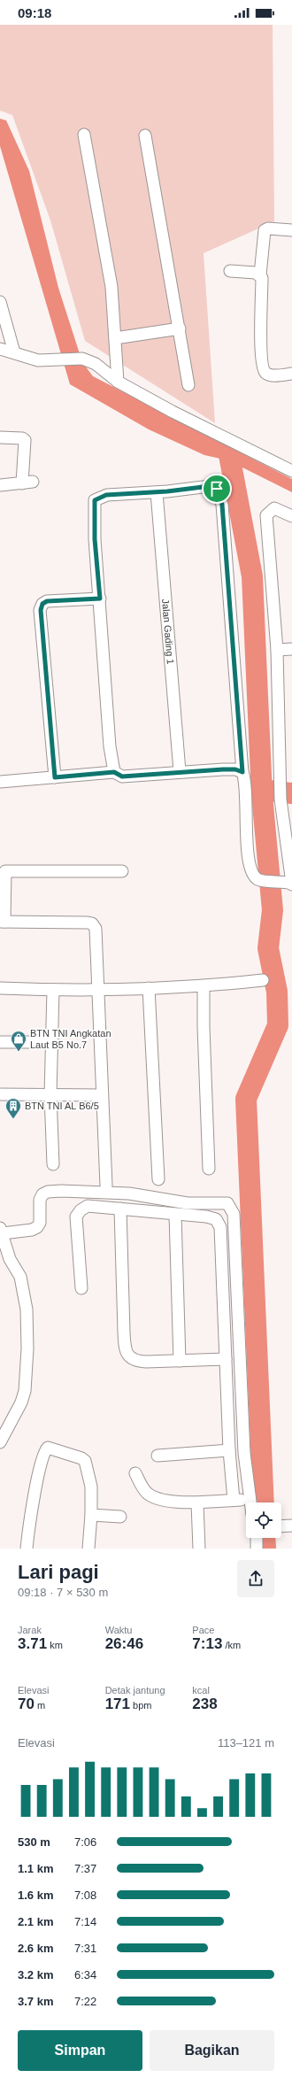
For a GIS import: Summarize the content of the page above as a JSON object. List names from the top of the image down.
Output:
{
  "streets": {
    "street": ["Jalan Gading 1"]
  },
  "places": {
    "shop": ["BTN TNI Angkatan Laut B5 No.7"],
    "building": ["BTN TNI AL B6/5"]
  },
  "page": {
    "status": "09:18",
    "heading": ["Lari pagi", "09:18 · 7 × 530 m"],
    "stats": [
      ["Jarak", "3.71 km"],
      ["Waktu", "26:46"],
      ["Pace", "7:13 /km"],
      ["Elevasi", "70 m"],
      ["Detak jantung", "171 bpm"],
      ["kcal", "238"]
    ],
    "chart": ["Elevasi", "113–121 m"],
    "list": [
      {
        "name": "530 m",
        "note": "7:06"
      },
      {
        "name": "1.1 km",
        "note": "7:37"
      },
      {
        "name": "1.6 km",
        "note": "7:08"
      },
      {
        "name": "2.1 km",
        "note": "7:14"
      },
      {
        "name": "2.6 km",
        "note": "7:31"
      },
      {
        "name": "3.2 km",
        "note": "6:34"
      },
      {
        "name": "3.7 km",
        "note": "7:22"
      }
    ],
    "buttons": ["Simpan", "Bagikan"]
  }
}
